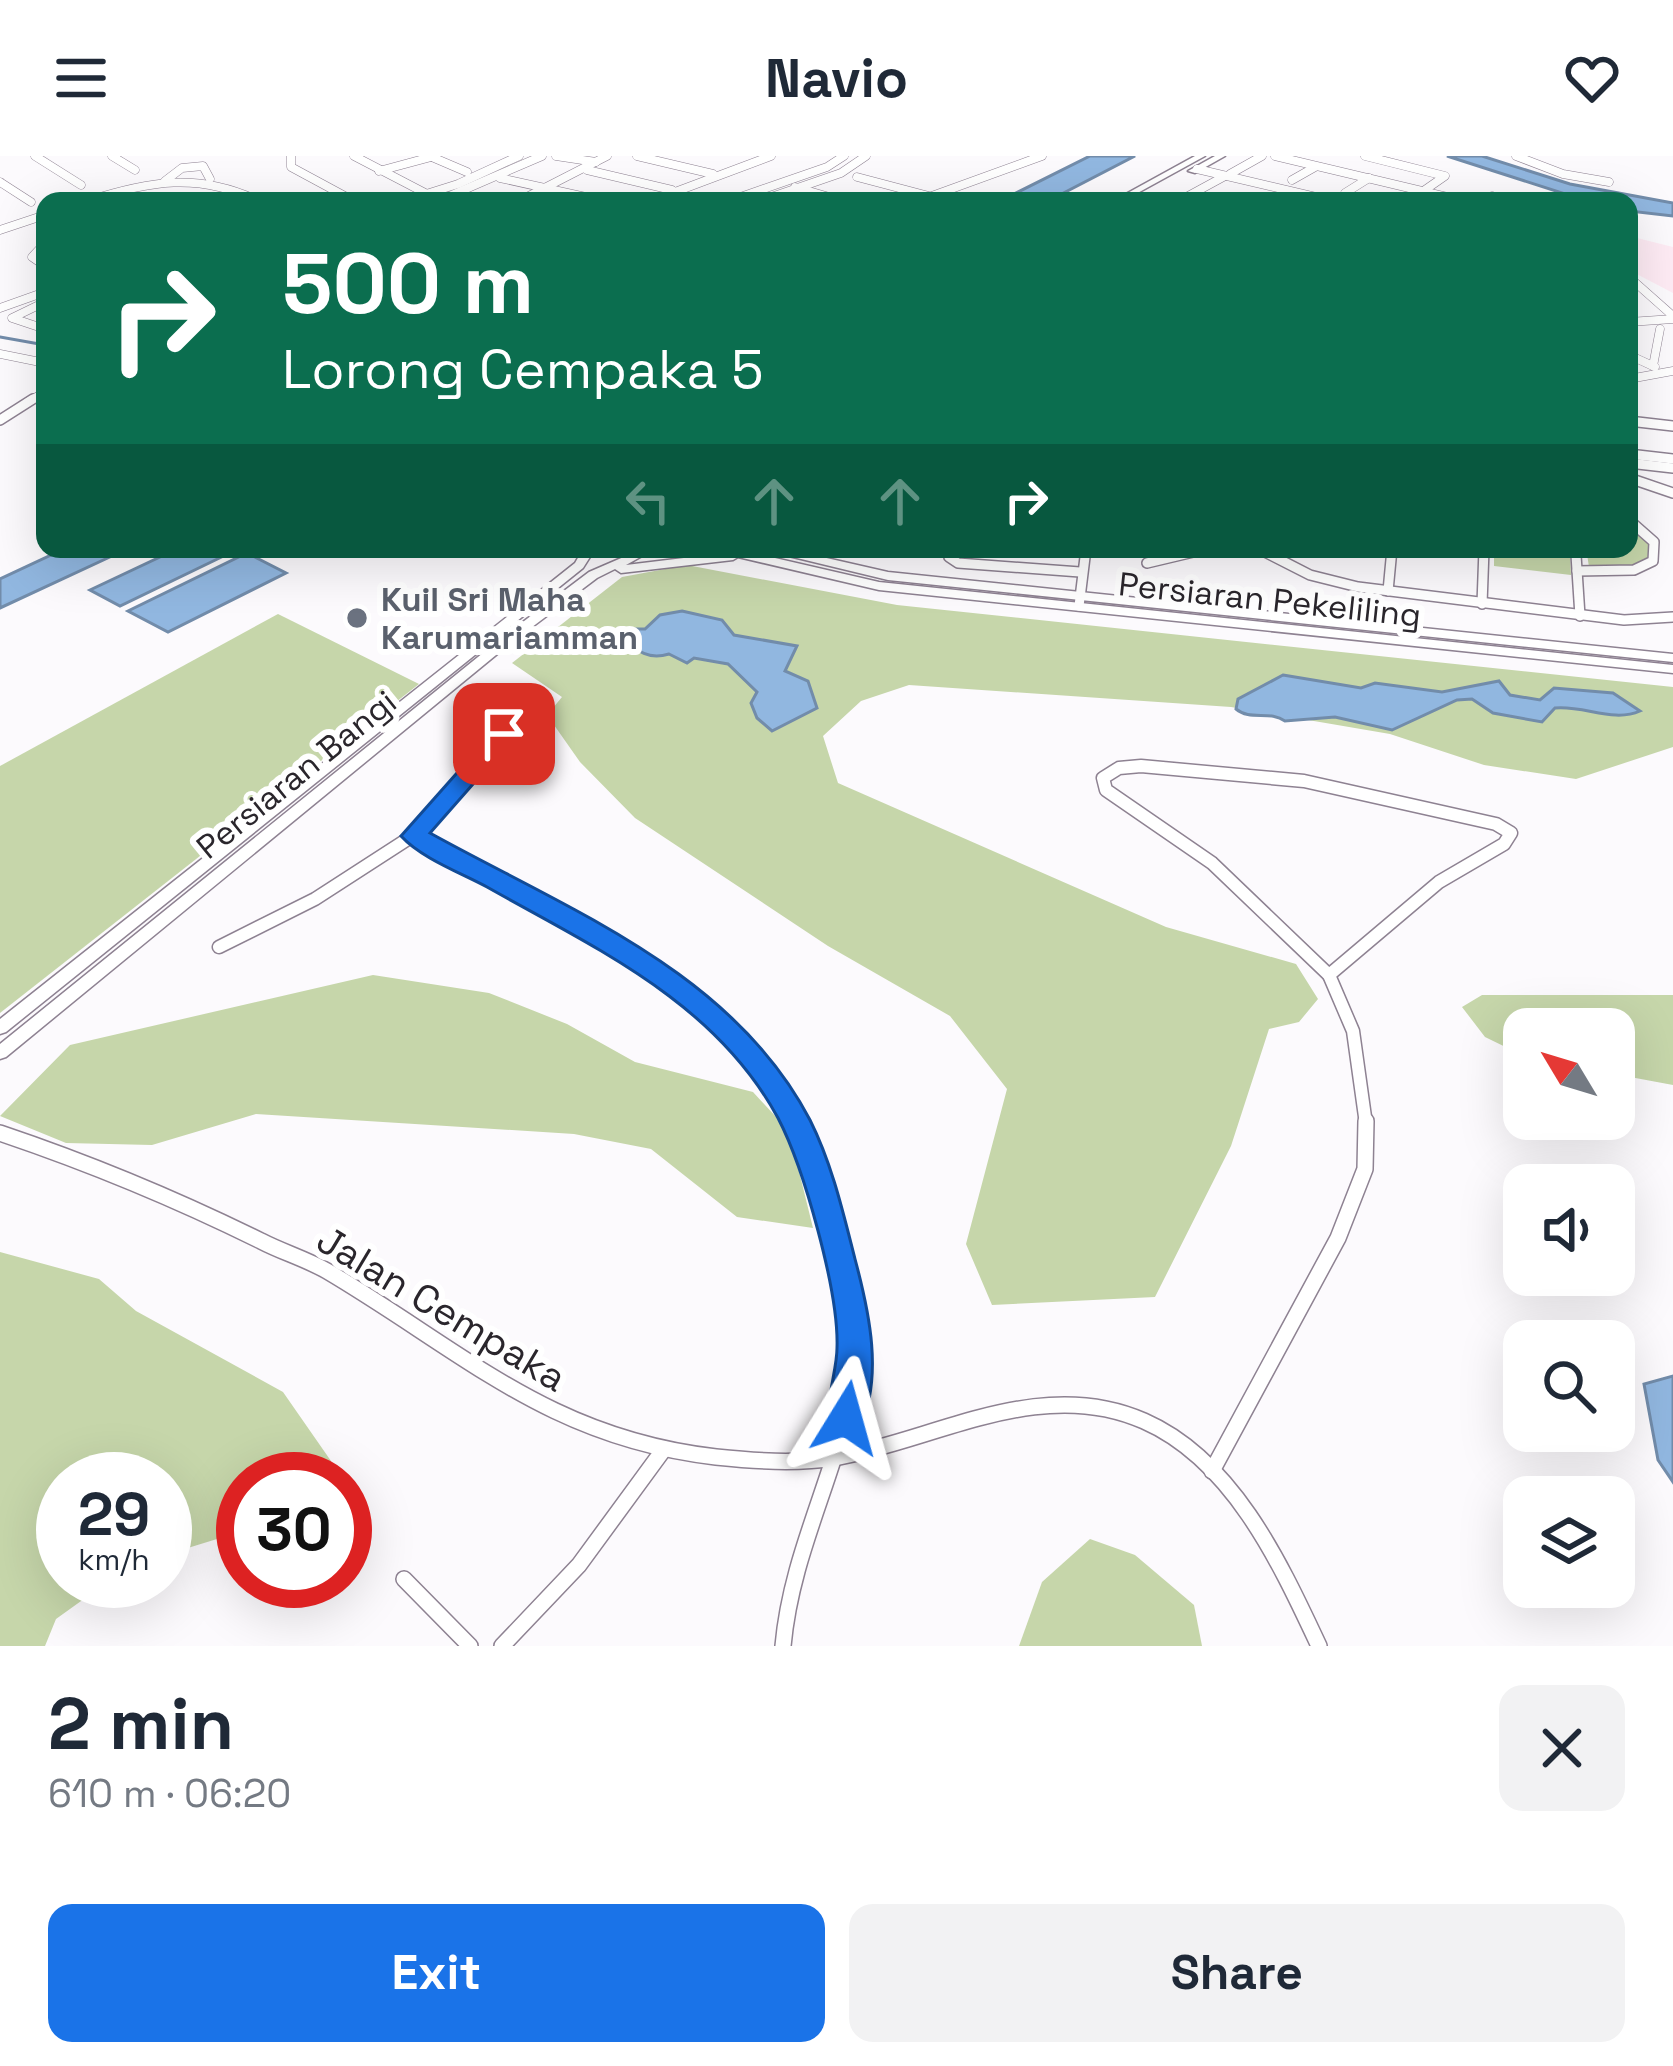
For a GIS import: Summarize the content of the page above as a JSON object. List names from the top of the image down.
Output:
{
  "streets": {
    "main road": ["Persiaran Pekeliling", "Persiaran Bangi"],
    "street": ["Jalan Cempaka"]
  },
  "places": ["Kuil Sri Maha Karumariamman"],
  "north": "top left",
  "page": {
    "header": "Navio",
    "turn": ["500 m", "Lorong Cempaka 5"],
    "speed": "29 km/h",
    "limit": "30",
    "heading": ["2 min", "610 m · 06:20"],
    "buttons": ["Exit", "Share"]
  }
}
